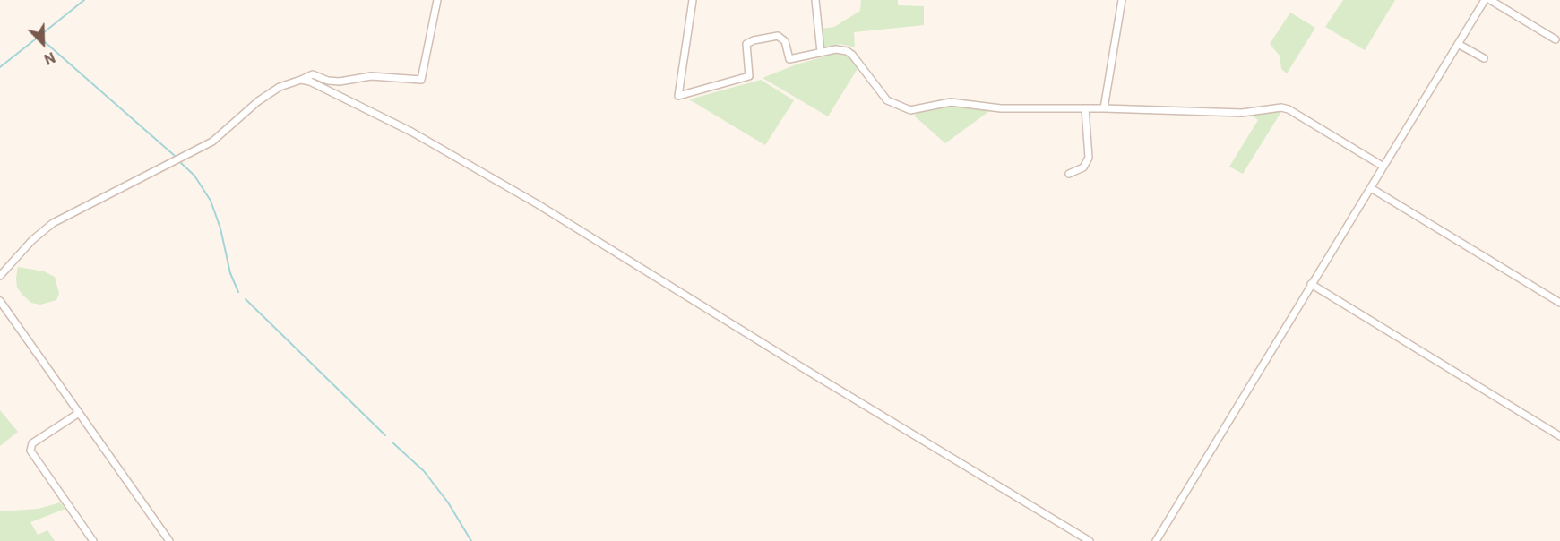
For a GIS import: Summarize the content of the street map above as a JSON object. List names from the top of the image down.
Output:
{
  "north": "bottom right"
}
